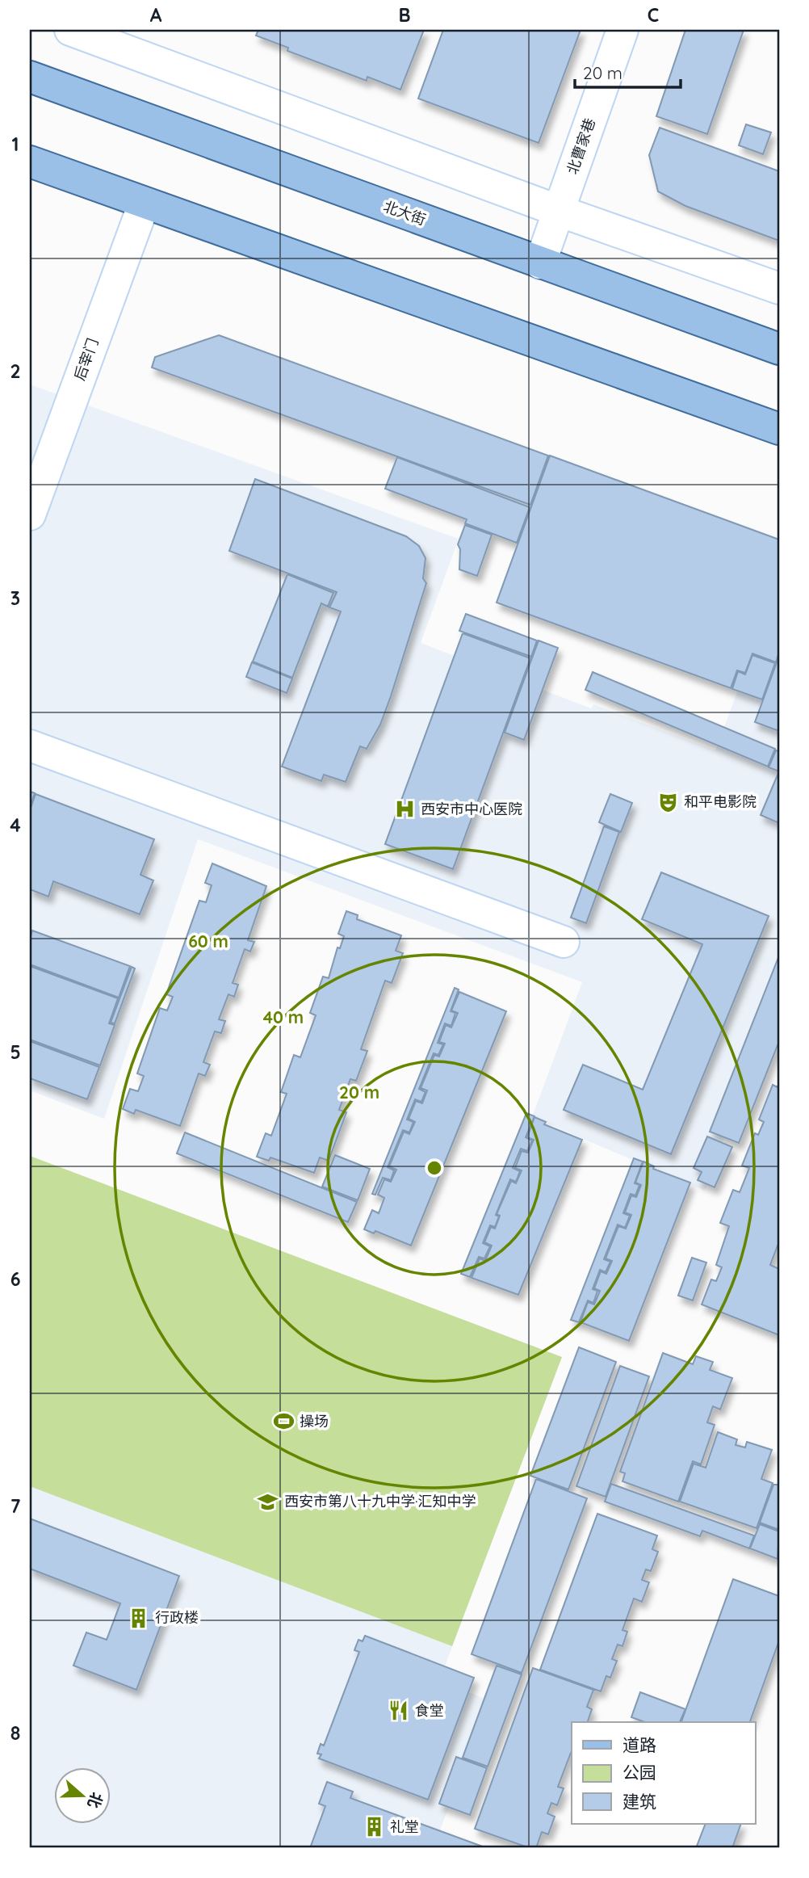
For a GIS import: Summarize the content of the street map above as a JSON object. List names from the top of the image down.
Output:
{
  "streets": {
    "main road": ["北大街"],
    "street": ["北曹家巷", "后宰门"]
  },
  "crossings": [
    ["北曹家巷", "北大街"]
  ],
  "places": {
    "theatre": ["和平电影院"],
    "hospital": ["西安市中心医院"],
    "sports": ["操场"],
    "school or university": ["西安市第八十九中学·汇知中学"],
    "building": ["行政楼", "礼堂"],
    "restaurant": ["食堂"]
  },
  "legend": ["道路", "公园", "建筑"],
  "scale_bar": "20 m",
  "north": "right",
  "grid": {
    "columns": ["A", "B", "C"],
    "rows": [
      "1",
      "2",
      "3",
      "4",
      "5",
      "6",
      "7",
      "8"
    ]
  },
  "rings": ["60 m", "40 m", "20 m"]
}
